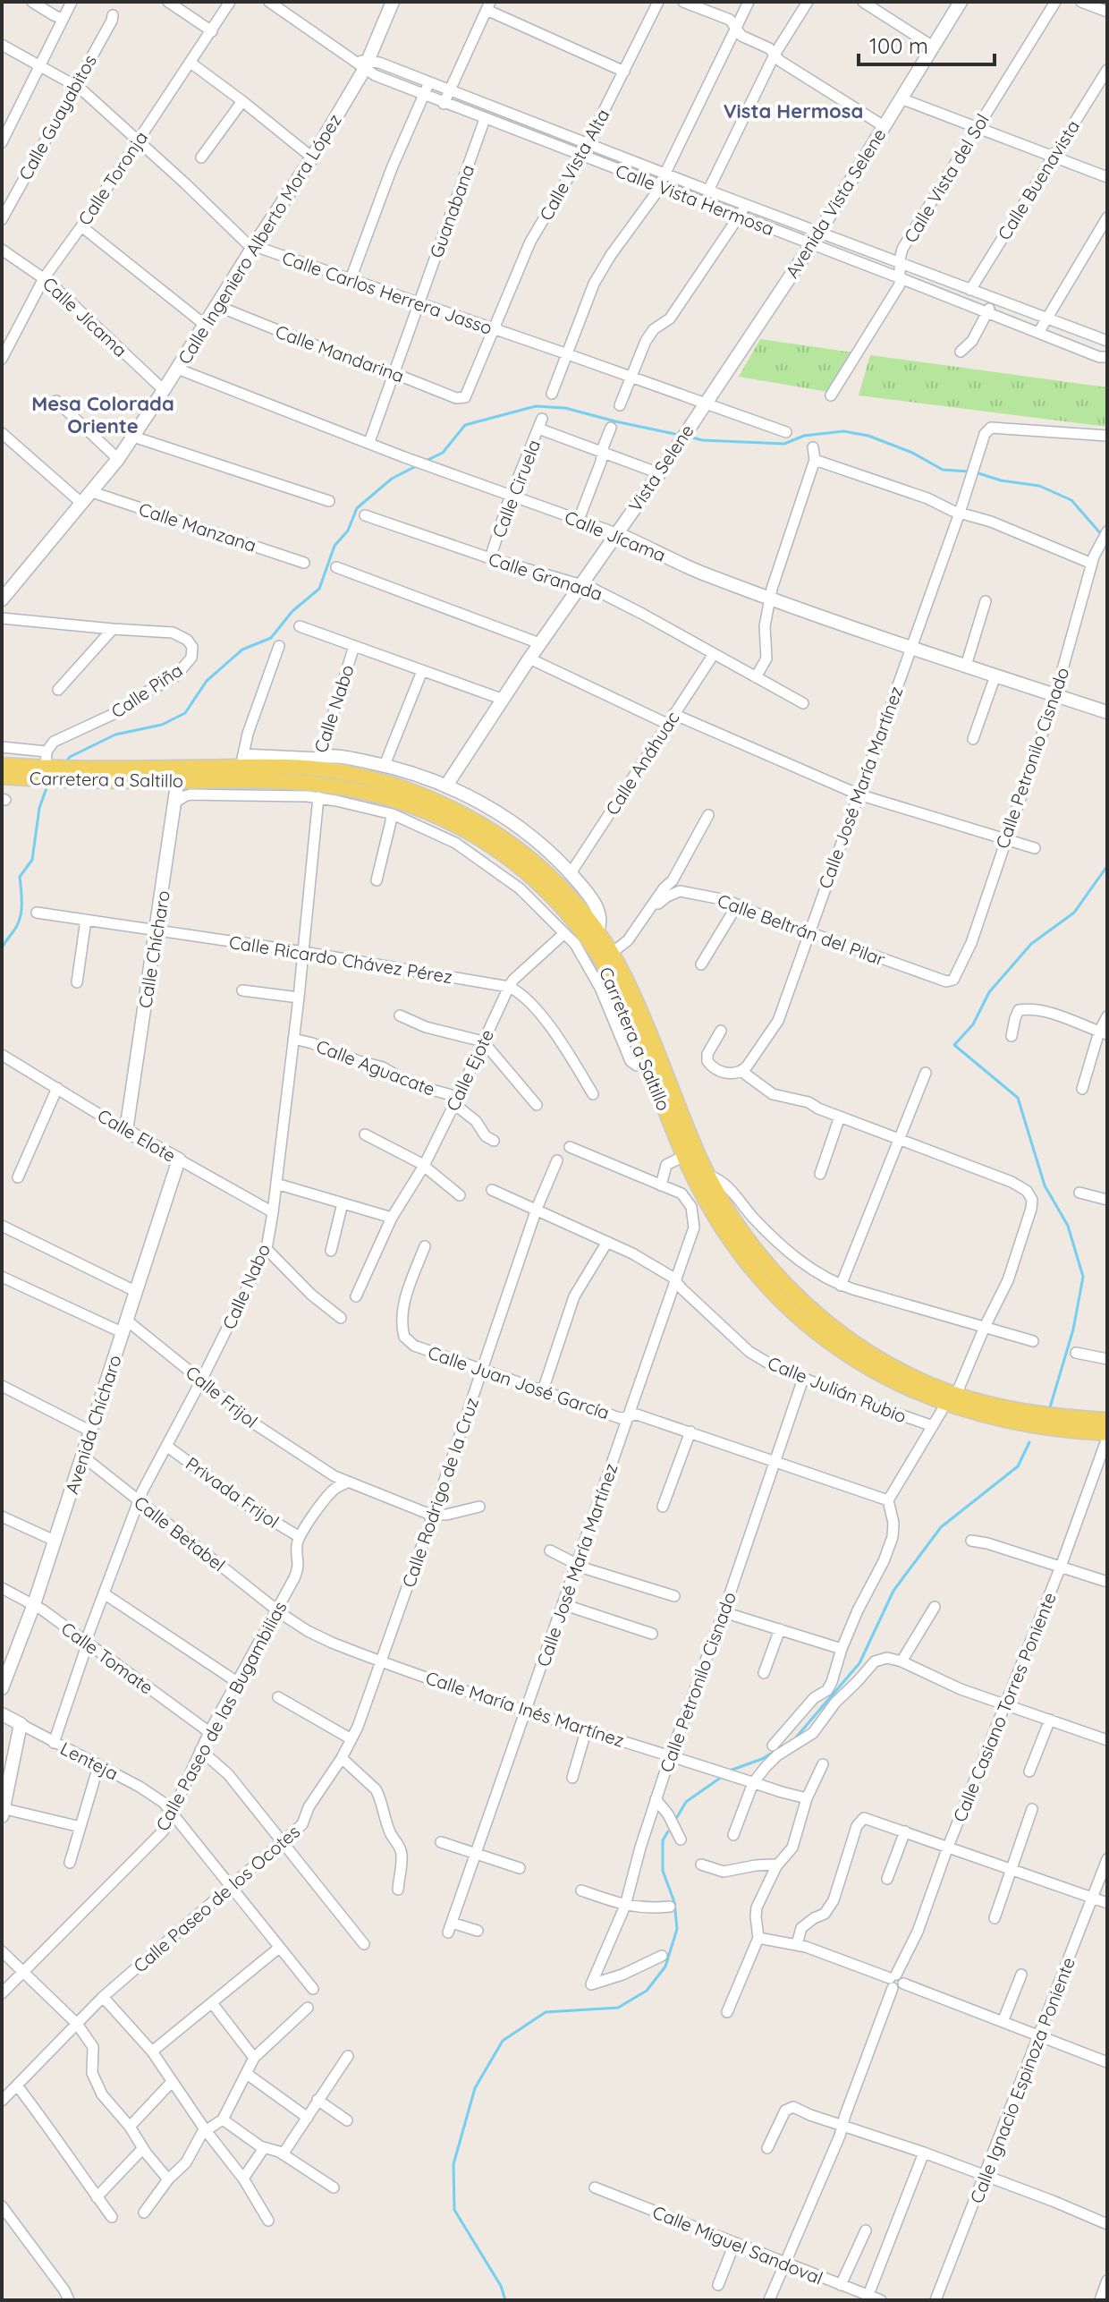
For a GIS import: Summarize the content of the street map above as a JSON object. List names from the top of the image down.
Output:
{
  "streets": {
    "main road": ["Carretera a Saltillo"],
    "street": [
      "Calle Guayabitos",
      "Calle Vista Alta",
      "Calle Toronja",
      "Calle Vista del Sol",
      "Calle Buenavista",
      "Calle Vista Hermosa",
      "Avenida Vista Selene",
      "Guanabana",
      "Calle Ingeniero Alberto Mora López",
      "Calle Carlos Herrera Jasso",
      "Calle Jícama",
      "Calle Mandarina",
      "Vista Selene",
      "Calle Ciruela",
      "Calle Manzana",
      "Calle Granada",
      "Calle Piña",
      "Calle Nabo",
      "Calle Petronilo Cisnado",
      "Calle Anáhuac",
      "Calle José María Martínez",
      "Calle Beltrán del Pilar",
      "Calle Chícharo",
      "Calle Ricardo Chávez Pérez",
      "Calle Aguacate",
      "Calle Ejote",
      "Calle Elote",
      "Calle Juan José García",
      "Calle Julián Rubio",
      "Calle Frijol",
      "Avenida Chícharo",
      "Privada Frijol",
      "Calle Rodrigo de la Cruz",
      "Calle Betabel",
      "Calle Tomate",
      "Calle Casiano Torres Poniente",
      "Calle María Inés Martínez",
      "Calle Paseo de las Bugambilias",
      "Lenteja",
      "Calle Paseo de los Ocotes",
      "Calle Ignacio Espinoza Poniente",
      "Calle Miguel Sandoval"
    ]
  },
  "crossings": [
    ["Calle Guayabitos", "Calle Carlos Herrera Jasso"],
    ["Calle Vista Alta", "Calle Vista Hermosa"],
    ["Calle Vista Alta", "Calle Carlos Herrera Jasso"],
    ["Calle Vista Alta", "Calle Mandarina"],
    ["Calle Toronja", "Calle Carlos Herrera Jasso"],
    ["Calle Toronja", "Calle Jícama"],
    ["Calle Vista del Sol", "Calle Vista Hermosa"],
    ["Calle Buenavista", "Calle Vista Hermosa"],
    ["Calle Vista Hermosa", "Avenida Vista Selene"],
    ["Calle Vista Hermosa", "Guanabana"],
    ["Calle Vista Hermosa", "Calle Ingeniero Alberto Mora López"],
    ["Avenida Vista Selene", "Calle Carlos Herrera Jasso"],
    ["Avenida Vista Selene", "Vista Selene"],
    ["Guanabana", "Calle Carlos Herrera Jasso"],
    ["Guanabana", "Calle Jícama"],
    ["Guanabana", "Calle Mandarina"],
    ["Calle Ingeniero Alberto Mora López", "Calle Carlos Herrera Jasso"],
    ["Calle Ingeniero Alberto Mora López", "Calle Jícama"],
    ["Calle Ingeniero Alberto Mora López", "Calle Mandarina"],
    ["Calle Ingeniero Alberto Mora López", "Calle Manzana"],
    ["Calle Carlos Herrera Jasso", "Vista Selene"],
    ["Calle Jícama", "Vista Selene"],
    ["Calle Jícama", "Calle Ciruela"],
    ["Calle Jícama", "Calle Petronilo Cisnado"],
    ["Calle Jícama", "Calle José María Martínez"],
    ["Vista Selene", "Calle Granada"],
    ["Calle Ciruela", "Calle Granada"],
    ["Calle Granada", "Calle Anáhuac"],
    ["Calle Nabo", "Carretera a Saltillo"],
    ["Calle Nabo", "Calle Ricardo Chávez Pérez"],
    ["Calle Nabo", "Calle Aguacate"],
    ["Calle Nabo", "Calle Elote"],
    ["Calle Nabo", "Calle Frijol"],
    ["Calle Nabo", "Privada Frijol"],
    ["Calle Nabo", "Calle Betabel"],
    ["Calle Nabo", "Calle Tomate"],
    ["Calle Nabo", "Lenteja"],
    ["Calle Petronilo Cisnado", "Calle Beltrán del Pilar"],
    ["Calle Petronilo Cisnado", "Calle Juan José García"],
    ["Calle Petronilo Cisnado", "Calle Julián Rubio"],
    ["Calle Petronilo Cisnado", "Calle María Inés Martínez"],
    ["Carretera a Saltillo", "Calle Chícharo"],
    ["Carretera a Saltillo", "Calle Casiano Torres Poniente"],
    ["Calle José María Martínez", "Calle Beltrán del Pilar"],
    ["Calle José María Martínez", "Calle Juan José García"],
    ["Calle José María Martínez", "Calle Julián Rubio"],
    ["Calle José María Martínez", "Calle María Inés Martínez"],
    ["Calle Chícharo", "Calle Ricardo Chávez Pérez"],
    ["Calle Chícharo", "Calle Elote"],
    ["Calle Ricardo Chávez Pérez", "Calle Ejote"],
    ["Calle Aguacate", "Calle Ejote"],
    ["Calle Elote", "Avenida Chícharo"],
    ["Calle Juan José García", "Calle Rodrigo de la Cruz"],
    ["Calle Julián Rubio", "Calle Rodrigo de la Cruz"],
    ["Calle Frijol", "Avenida Chícharo"],
    ["Calle Frijol", "Calle Rodrigo de la Cruz"],
    ["Calle Frijol", "Calle Paseo de las Bugambilias"],
    ["Avenida Chícharo", "Calle Betabel"],
    ["Avenida Chícharo", "Calle Tomate"],
    ["Privada Frijol", "Calle Paseo de las Bugambilias"],
    ["Calle Rodrigo de la Cruz", "Calle María Inés Martínez"],
    ["Calle Rodrigo de la Cruz", "Calle Paseo de los Ocotes"],
    ["Calle Betabel", "Calle María Inés Martínez"],
    ["Calle Betabel", "Calle Paseo de las Bugambilias"],
    ["Calle Tomate", "Calle Paseo de las Bugambilias"],
    ["Calle Casiano Torres Poniente", "Calle Miguel Sandoval"],
    ["Calle María Inés Martínez", "Calle Paseo de las Bugambilias"],
    ["Calle María Inés Martínez", "Calle Paseo de los Ocotes"],
    ["Calle Paseo de las Bugambilias", "Lenteja"],
    ["Lenteja", "Calle Paseo de los Ocotes"]
  ],
  "districts": ["Vista Hermosa", "Mesa Colorada Oriente"],
  "scale_bar": "100 m"
}
